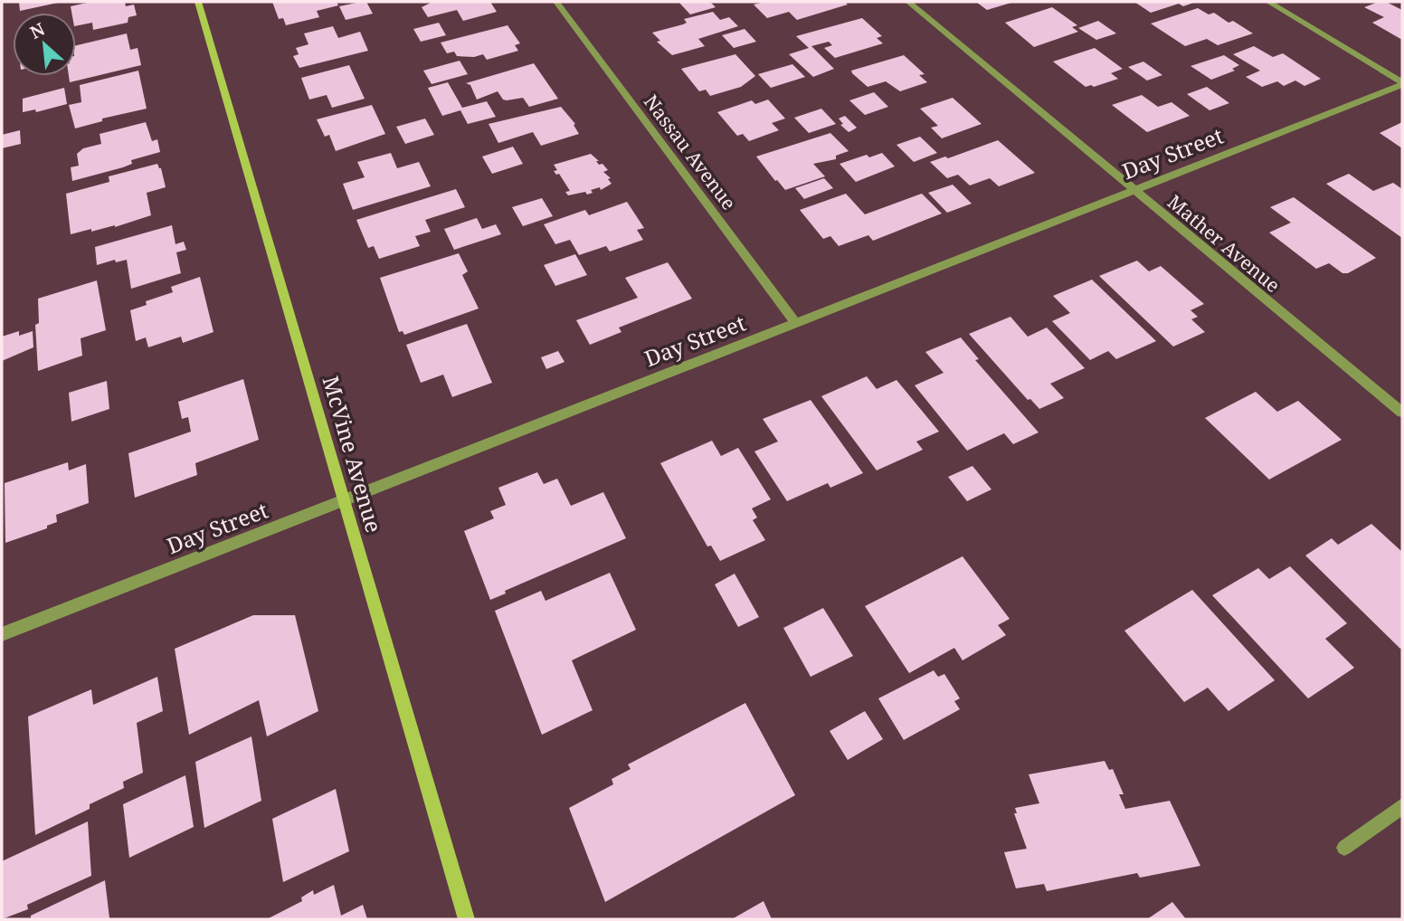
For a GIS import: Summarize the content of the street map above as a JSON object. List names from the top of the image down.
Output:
{
  "streets": {
    "street": [
      "Nassau Avenue",
      "Day Street",
      "Mather Avenue",
      "McVine Avenue"
    ]
  },
  "crossings": [
    ["Nassau Avenue", "Day Street"],
    ["Day Street", "Mather Avenue"],
    ["Day Street", "McVine Avenue"]
  ],
  "north": "top left"
}
